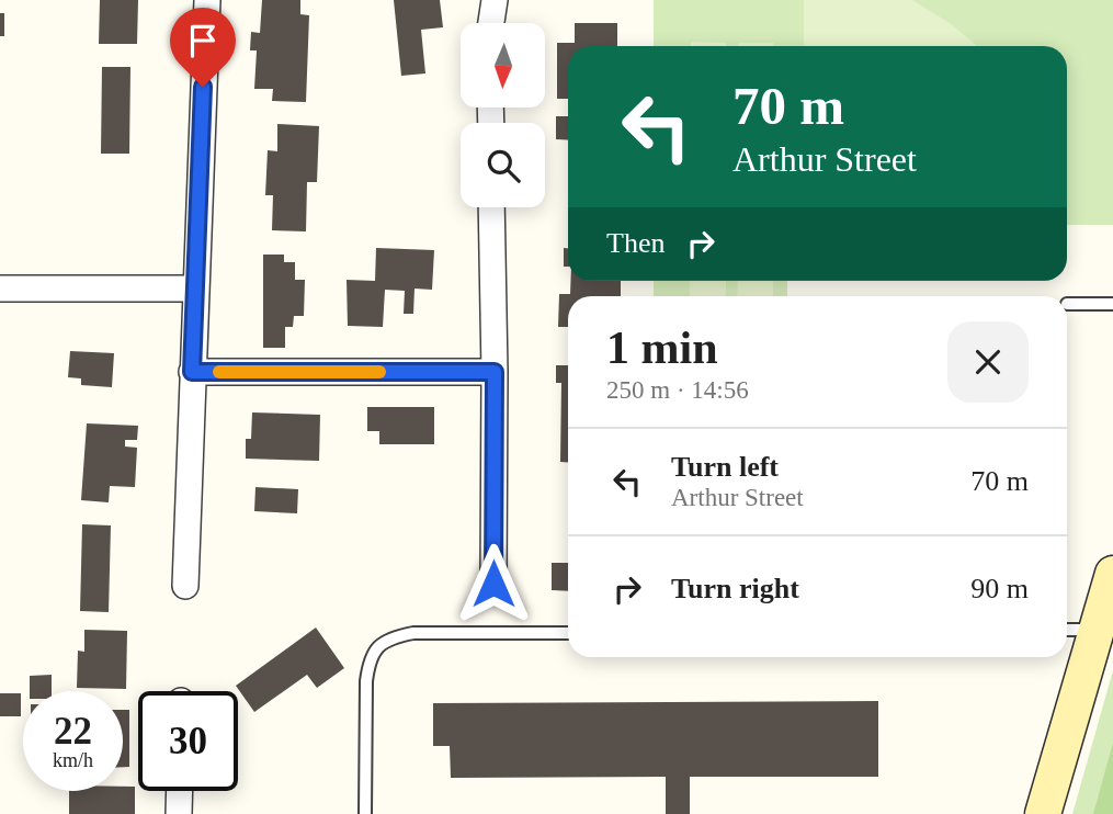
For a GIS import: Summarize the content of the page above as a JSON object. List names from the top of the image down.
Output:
{
  "north": "bottom",
  "page": {
    "turn": ["70 m", "Arthur Street"],
    "then": "Then",
    "heading": ["1 min", "250 m · 14:56"],
    "list": [
      {
        "name": "Turn left",
        "note": "Arthur Street",
        "value": "70 m"
      },
      {
        "name": "Turn right",
        "value": "90 m"
      }
    ],
    "speed": "22 km/h",
    "limit": "30"
  }
}
